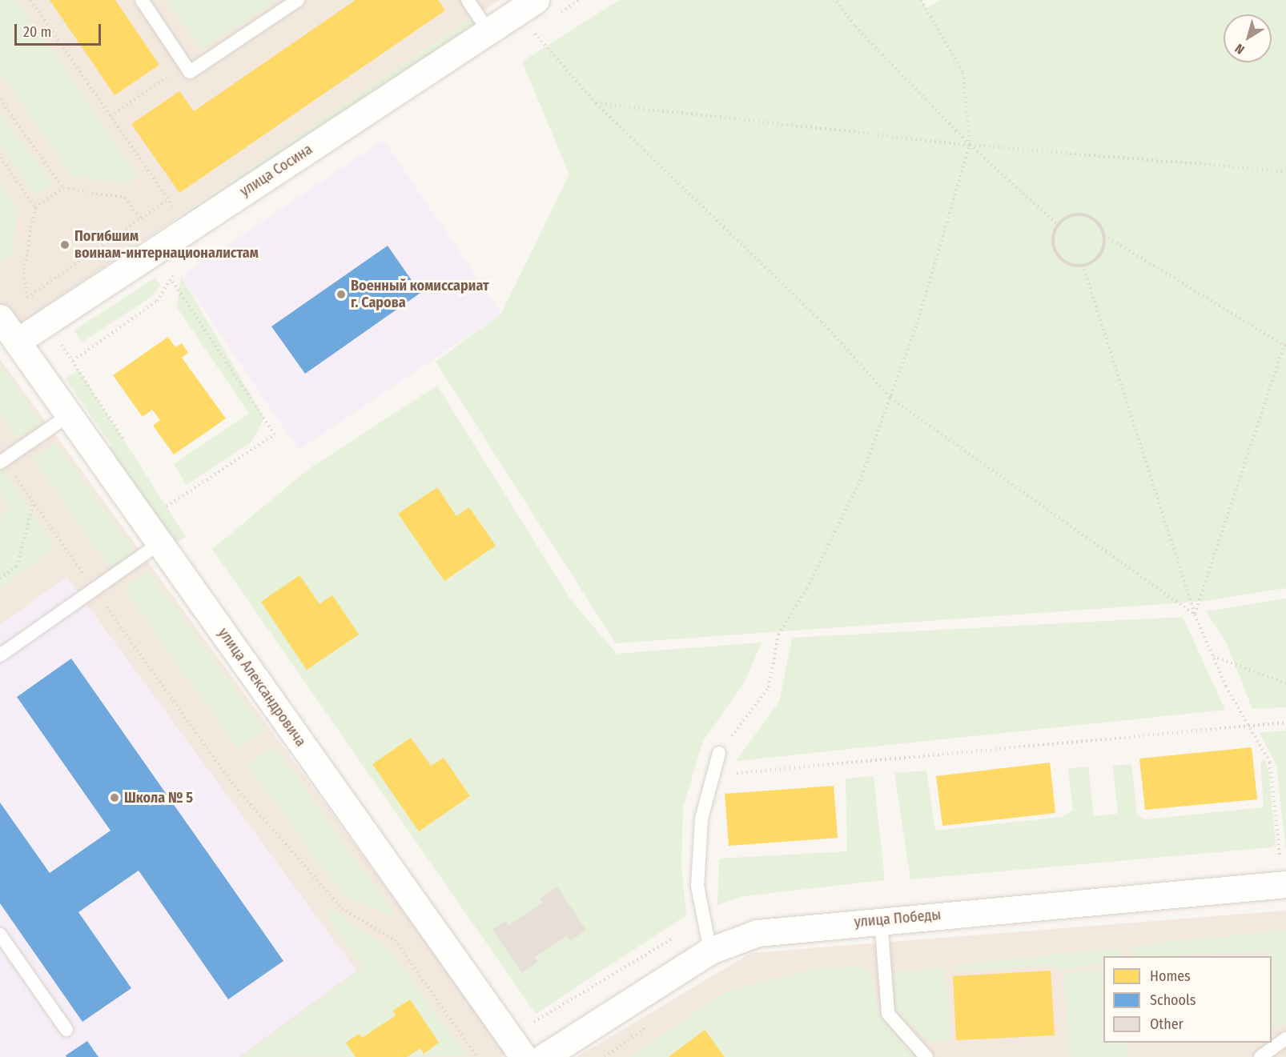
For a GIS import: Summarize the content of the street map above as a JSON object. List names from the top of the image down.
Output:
{
  "streets": {
    "street": ["улица Сосина", "улица Александровича", "улица Победы"]
  },
  "crossings": [
    ["улица Сосина", "улица Александровича"]
  ],
  "places": ["Погибшим воинам-интернационалистам", "Военный комиссариат г. Сарова", "Школа № 5"],
  "legend": ["Homes", "Schools", "Other"],
  "scale_bar": "20 m",
  "north": "bottom left"
}
